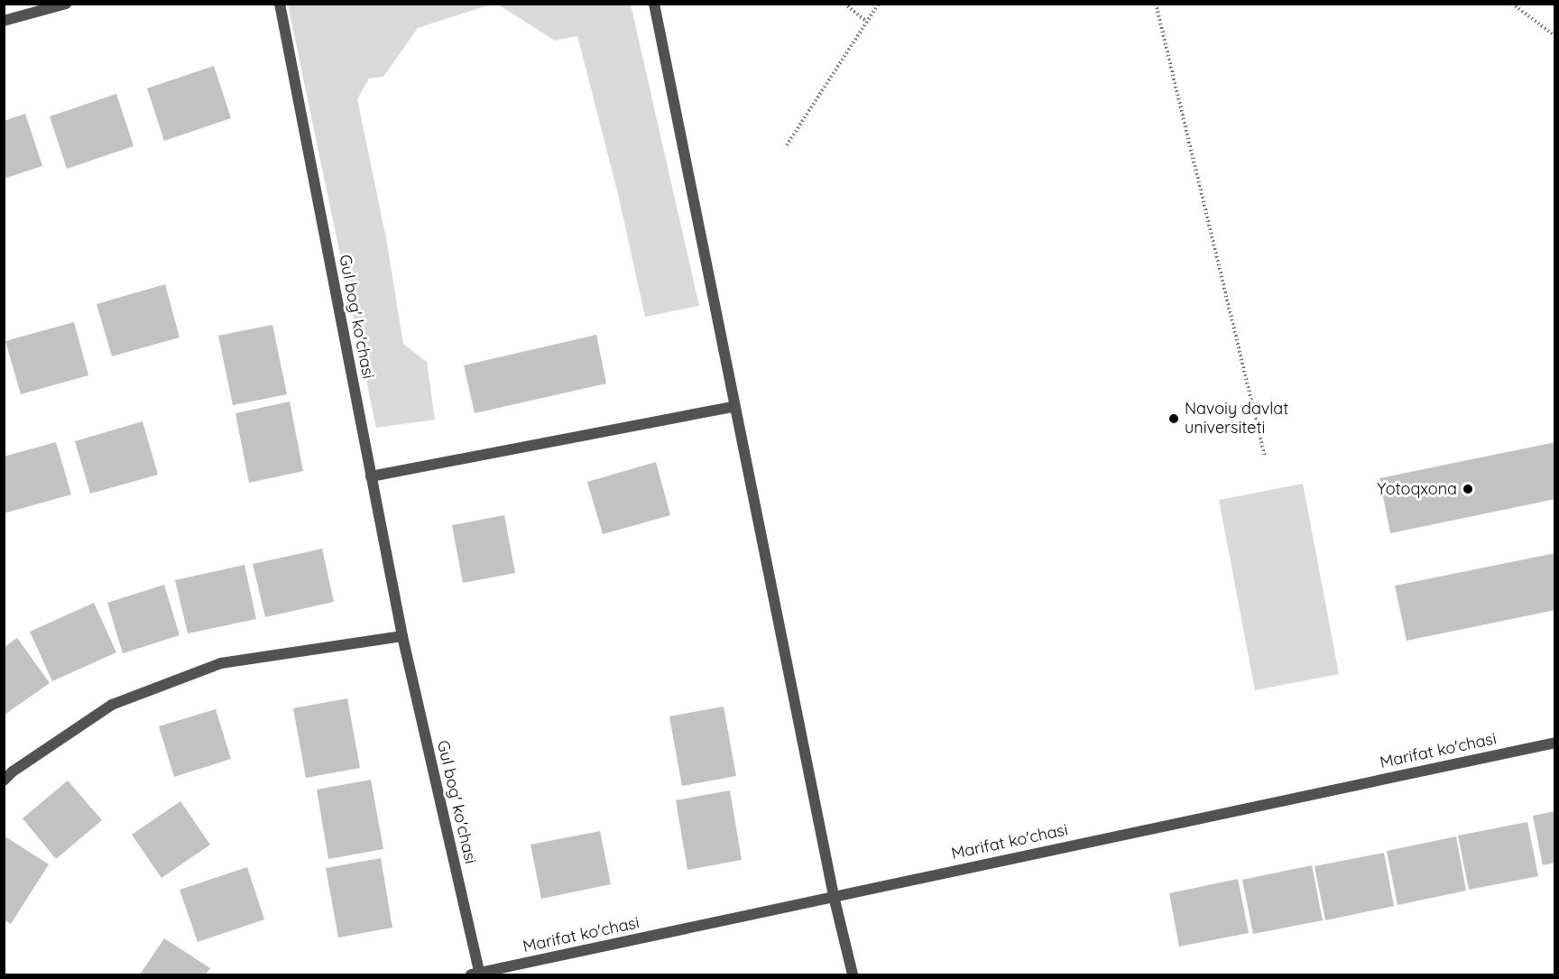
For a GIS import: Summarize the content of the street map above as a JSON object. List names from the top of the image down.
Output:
{
  "streets": {
    "street": ["Gul bog' ko'chasi", "Marifat ko'chasi"]
  },
  "crossings": [
    ["Gul bog' ko'chasi", "Marifat ko'chasi"]
  ],
  "places": ["Navoiy davlat universiteti", "Yotoqxona"]
}
